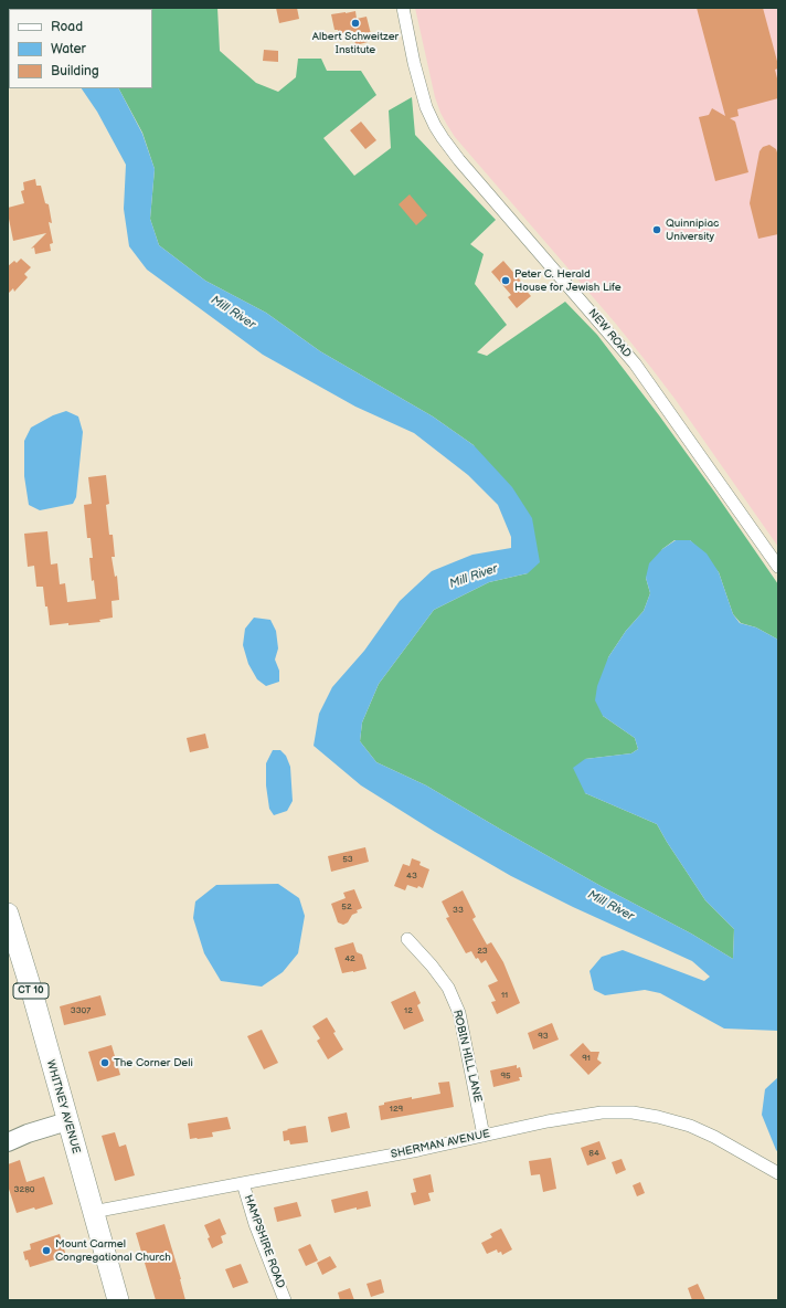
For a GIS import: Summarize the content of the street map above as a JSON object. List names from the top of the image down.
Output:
{
  "streets": {
    "highway": ["CT 10", "WHITNEY AVENUE"],
    "street": [
      "NEW ROAD",
      "ROBIN HILL LANE",
      "SHERMAN AVENUE",
      "HAMPSHIRE ROAD"
    ]
  },
  "crossings": [
    ["ROBIN HILL LANE", "SHERMAN AVENUE"],
    ["WHITNEY AVENUE", "SHERMAN AVENUE"],
    ["SHERMAN AVENUE", "HAMPSHIRE ROAD"]
  ],
  "water": ["Mill River"],
  "places": [
    "Albert Schweitzer Institute",
    "Quinnipiac University",
    "Peter C. Herald House for Jewish Life",
    "The Corner Deli",
    "Mount Carmel Congregational Church"
  ],
  "house_numbers": [
    "53",
    "43",
    "52",
    "33",
    "23",
    "42",
    "11",
    "3307",
    "12",
    "93",
    "91",
    "95",
    "129",
    "84",
    "3280"
  ],
  "legend": ["Road", "Water", "Building"]
}
